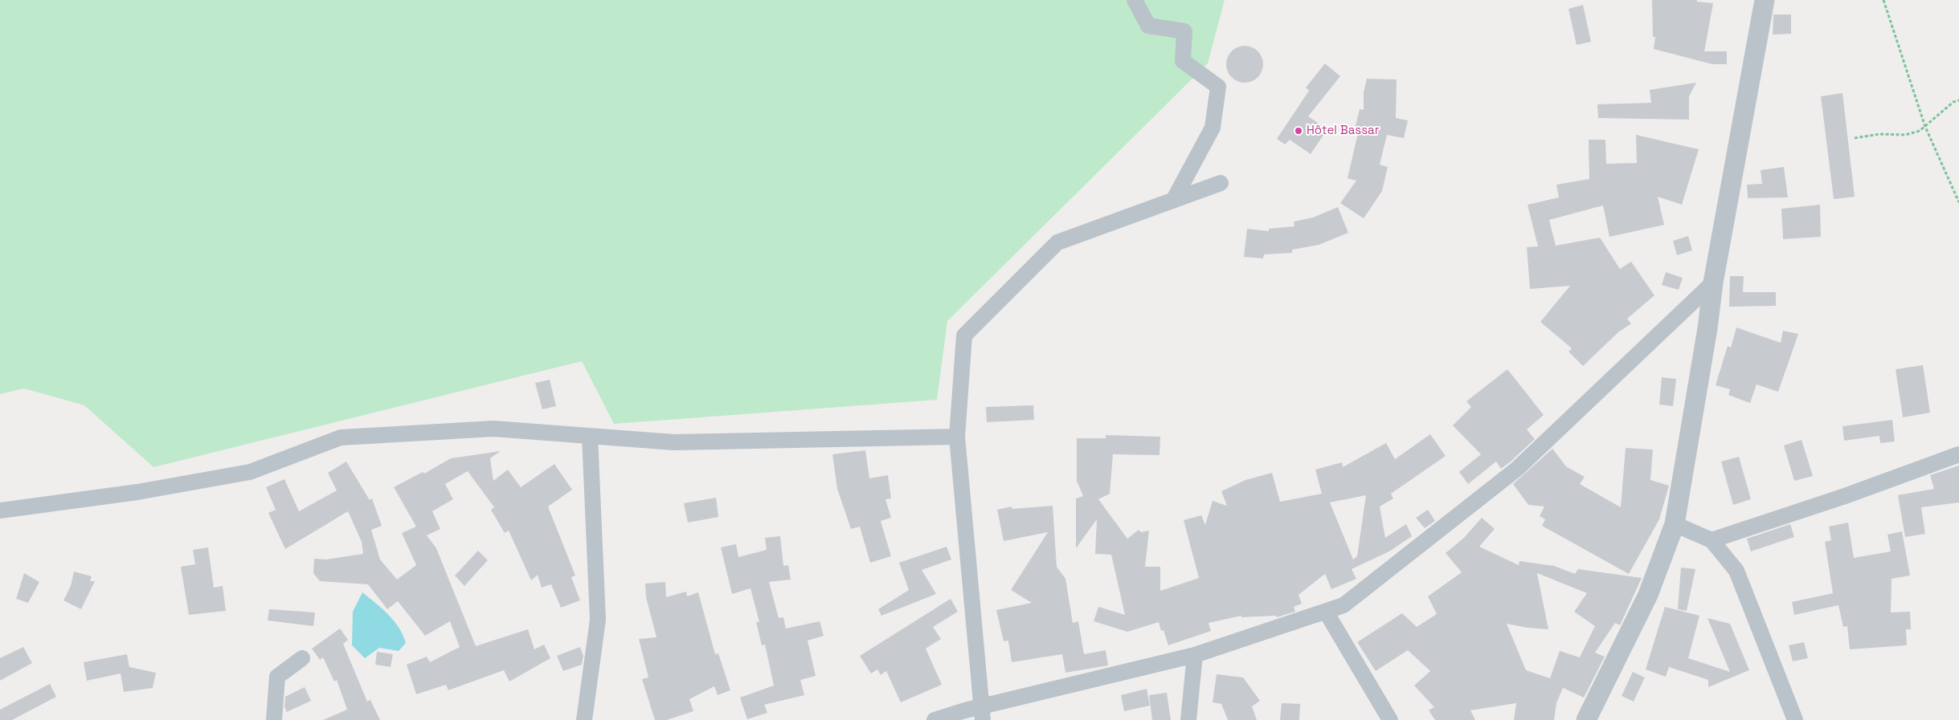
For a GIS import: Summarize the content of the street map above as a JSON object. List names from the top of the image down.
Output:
{
  "places": ["Hôtel Bassar"]
}
